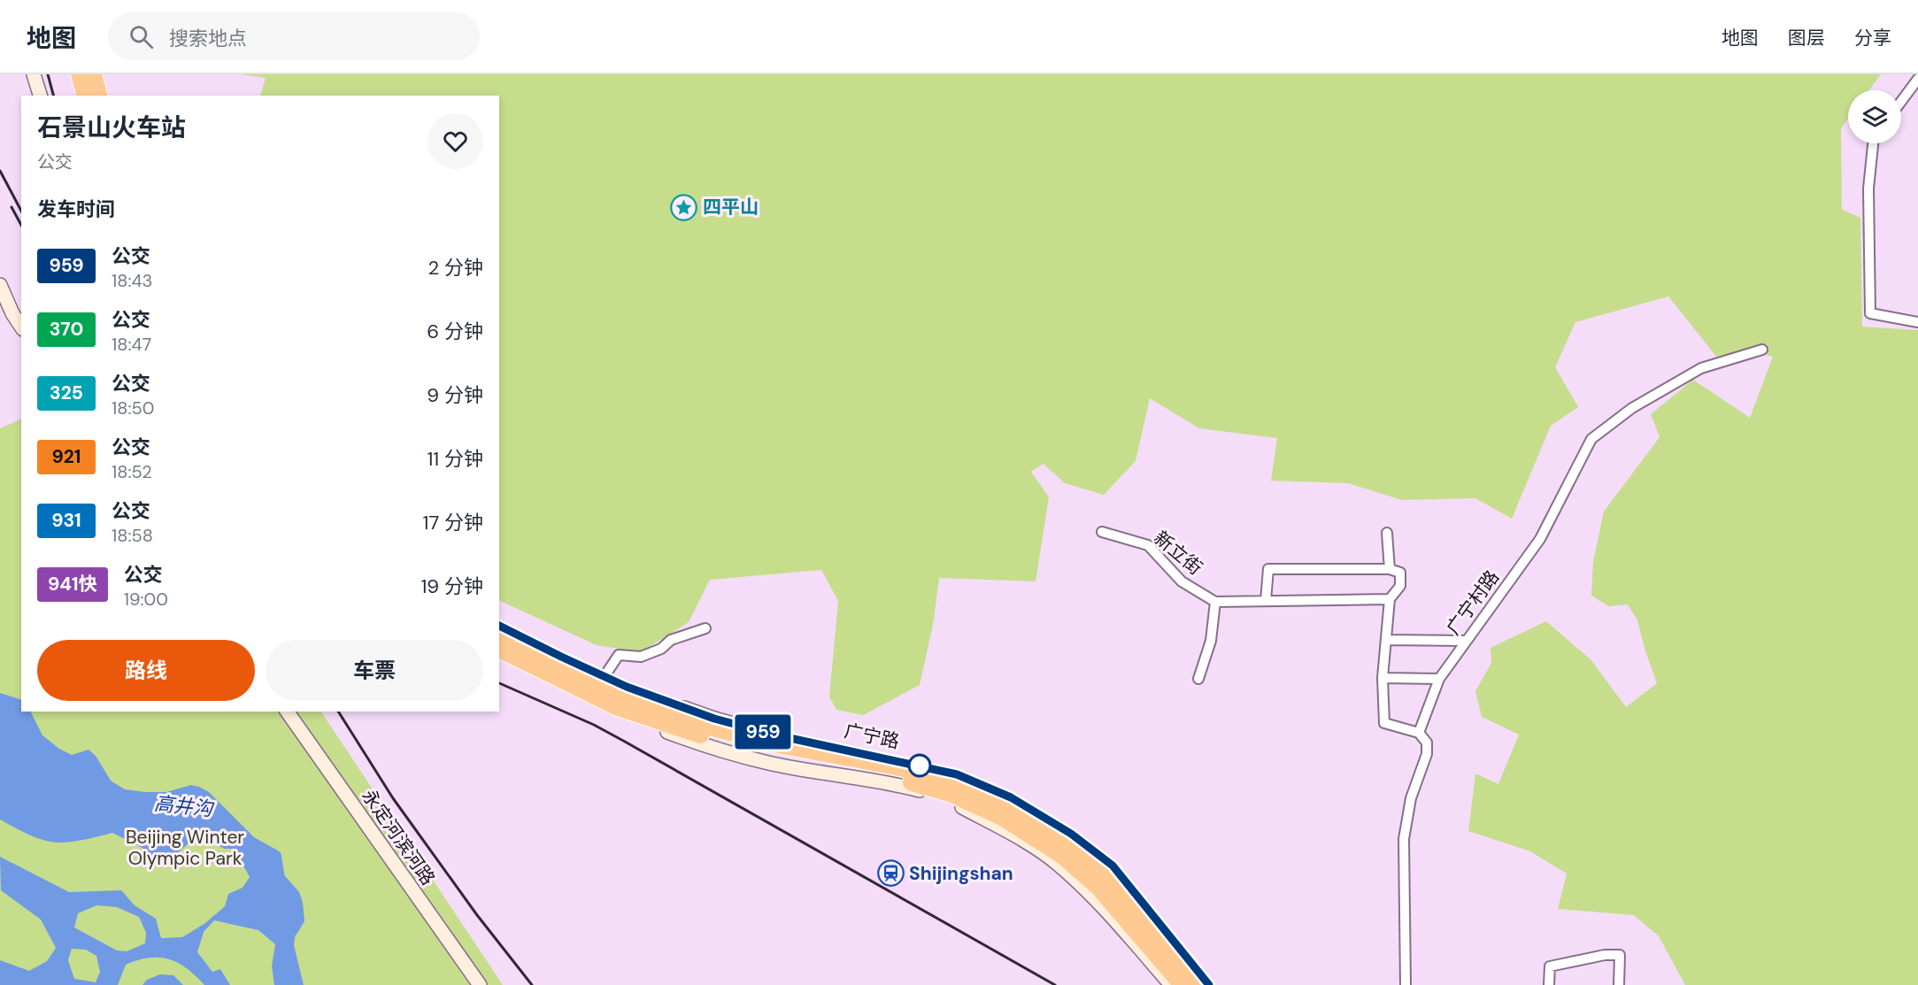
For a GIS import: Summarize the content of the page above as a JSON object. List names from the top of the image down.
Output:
{
  "streets": {
    "street": [
      "新立街",
      "广宁村路",
      "广宁路",
      "永定河滨河路"
    ]
  },
  "water": ["高井沟"],
  "parks": ["Beijing Winter Olympic Park"],
  "places": {
    "place": ["四平山"],
    "station": ["Shijingshan"]
  },
  "lines": ["bus line 959"],
  "page": {
    "header": "地图",
    "search": "搜索地点",
    "nav": ["地图", "图层", "分享"],
    "on_map": "959",
    "heading": [
      ["石景山火车站", "公交"],
      "发车时间"
    ],
    "list": [
      {
        "mark": "959",
        "name": "公交",
        "note": "18:43",
        "value": "2 分钟"
      },
      {
        "mark": "370",
        "name": "公交",
        "note": "18:47",
        "value": "6 分钟"
      },
      {
        "mark": "325",
        "name": "公交",
        "note": "18:50",
        "value": "9 分钟"
      },
      {
        "mark": "921",
        "name": "公交",
        "note": "18:52",
        "value": "11 分钟"
      },
      {
        "mark": "931",
        "name": "公交",
        "note": "18:58",
        "value": "17 分钟"
      },
      {
        "mark": "941快",
        "name": "公交",
        "note": "19:00",
        "value": "19 分钟"
      }
    ],
    "buttons": ["路线", "车票"]
  }
}
